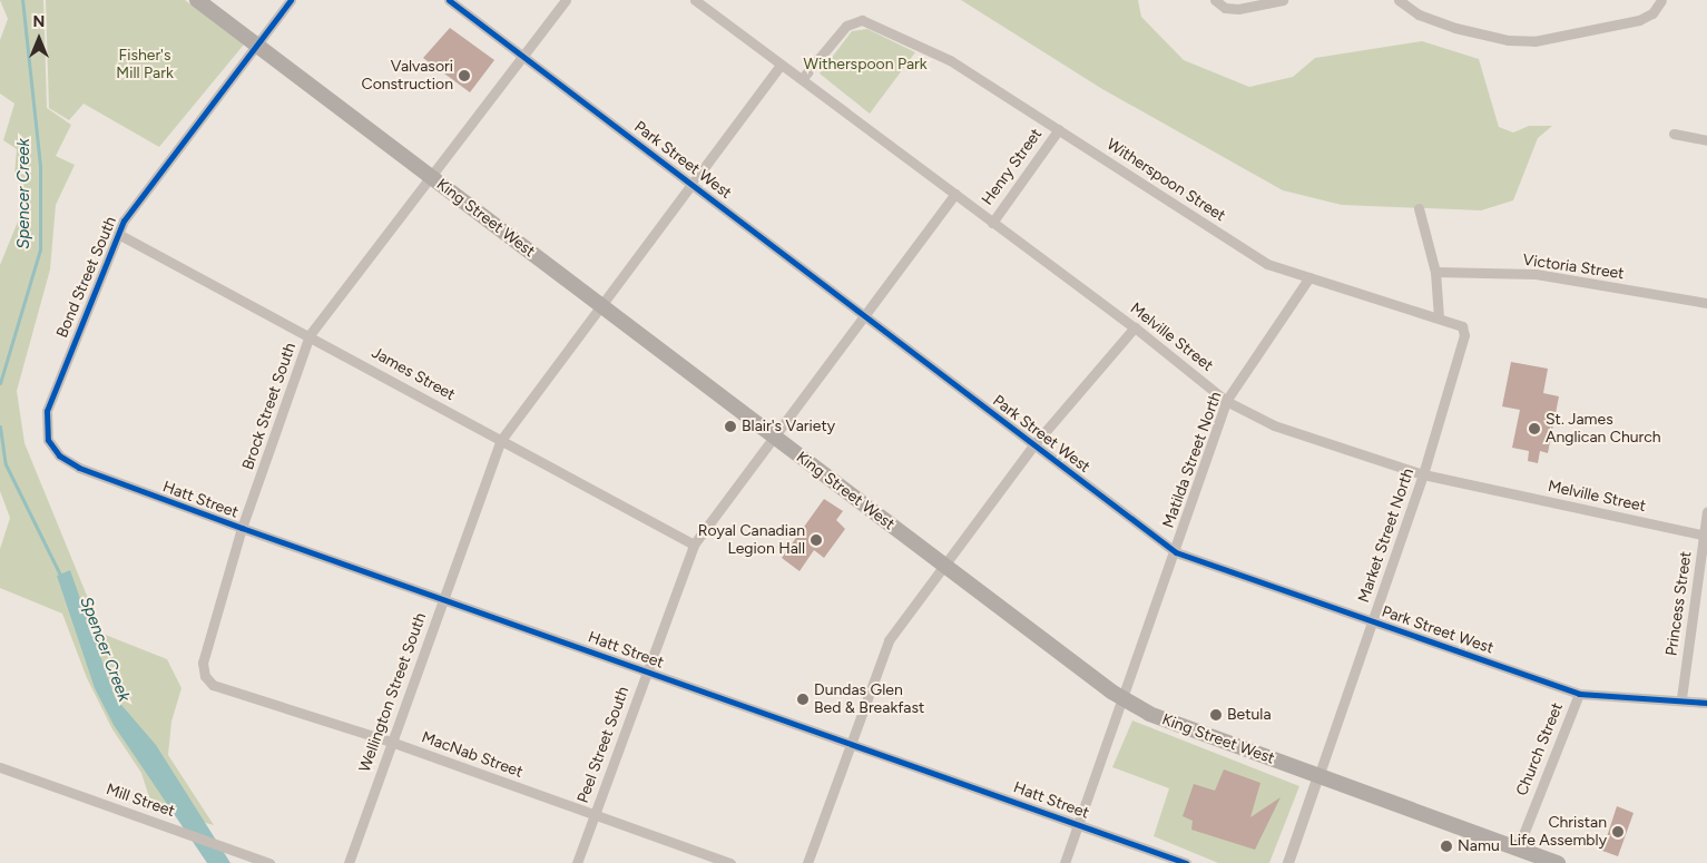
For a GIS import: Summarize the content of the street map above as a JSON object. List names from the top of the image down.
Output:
{
  "streets": {
    "main road": ["King Street West"],
    "street": [
      "Park Street West",
      "Henry Street",
      "Witherspoon Street",
      "Victoria Street",
      "Bond Street South",
      "Melville Street",
      "James Street",
      "Brock Street South",
      "Matilda Street North",
      "Hatt Street",
      "Market Street North",
      "Princess Street",
      "Wellington Street South",
      "Peel Street South",
      "Church Street",
      "MacNab Street",
      "Mill Street"
    ]
  },
  "crossings": [
    ["Park Street West", "Brock Street South"],
    ["Park Street West", "Matilda Street North"],
    ["Park Street West", "Market Street North"],
    ["Park Street West", "Princess Street"],
    ["Park Street West", "Wellington Street South"],
    ["Park Street West", "Peel Street South"],
    ["Park Street West", "Church Street"],
    ["Henry Street", "Witherspoon Street"],
    ["Henry Street", "Melville Street"],
    ["Witherspoon Street", "Melville Street"],
    ["Witherspoon Street", "Matilda Street North"],
    ["Witherspoon Street", "Market Street North"],
    ["King Street West", "Bond Street South"],
    ["King Street West", "Brock Street South"],
    ["King Street West", "Matilda Street North"],
    ["King Street West", "Market Street North"],
    ["King Street West", "Wellington Street South"],
    ["King Street West", "Peel Street South"],
    ["King Street West", "Church Street"],
    ["Bond Street South", "James Street"],
    ["Bond Street South", "Hatt Street"],
    ["Melville Street", "Matilda Street North"],
    ["Melville Street", "Market Street North"],
    ["Melville Street", "Princess Street"],
    ["Melville Street", "Wellington Street South"],
    ["Melville Street", "Peel Street South"],
    ["James Street", "Brock Street South"],
    ["James Street", "Wellington Street South"],
    ["James Street", "Peel Street South"],
    ["Brock Street South", "Hatt Street"],
    ["Brock Street South", "MacNab Street"],
    ["Matilda Street North", "Hatt Street"],
    ["Hatt Street", "Wellington Street South"],
    ["Hatt Street", "Peel Street South"],
    ["Wellington Street South", "MacNab Street"],
    ["Peel Street South", "MacNab Street"]
  ],
  "water": ["Spencer Creek"],
  "parks": ["Fisher's Mill Park", "Witherspoon Park"],
  "places": [
    "Valvasori Construction",
    "Blair's Variety",
    "St. James Anglican Church",
    "Royal Canadian Legion Hall",
    "Dundas Glen Bed & Breakfast",
    "Betula",
    "Christan Life Assembly",
    "Namu"
  ],
  "north": "top"
}
